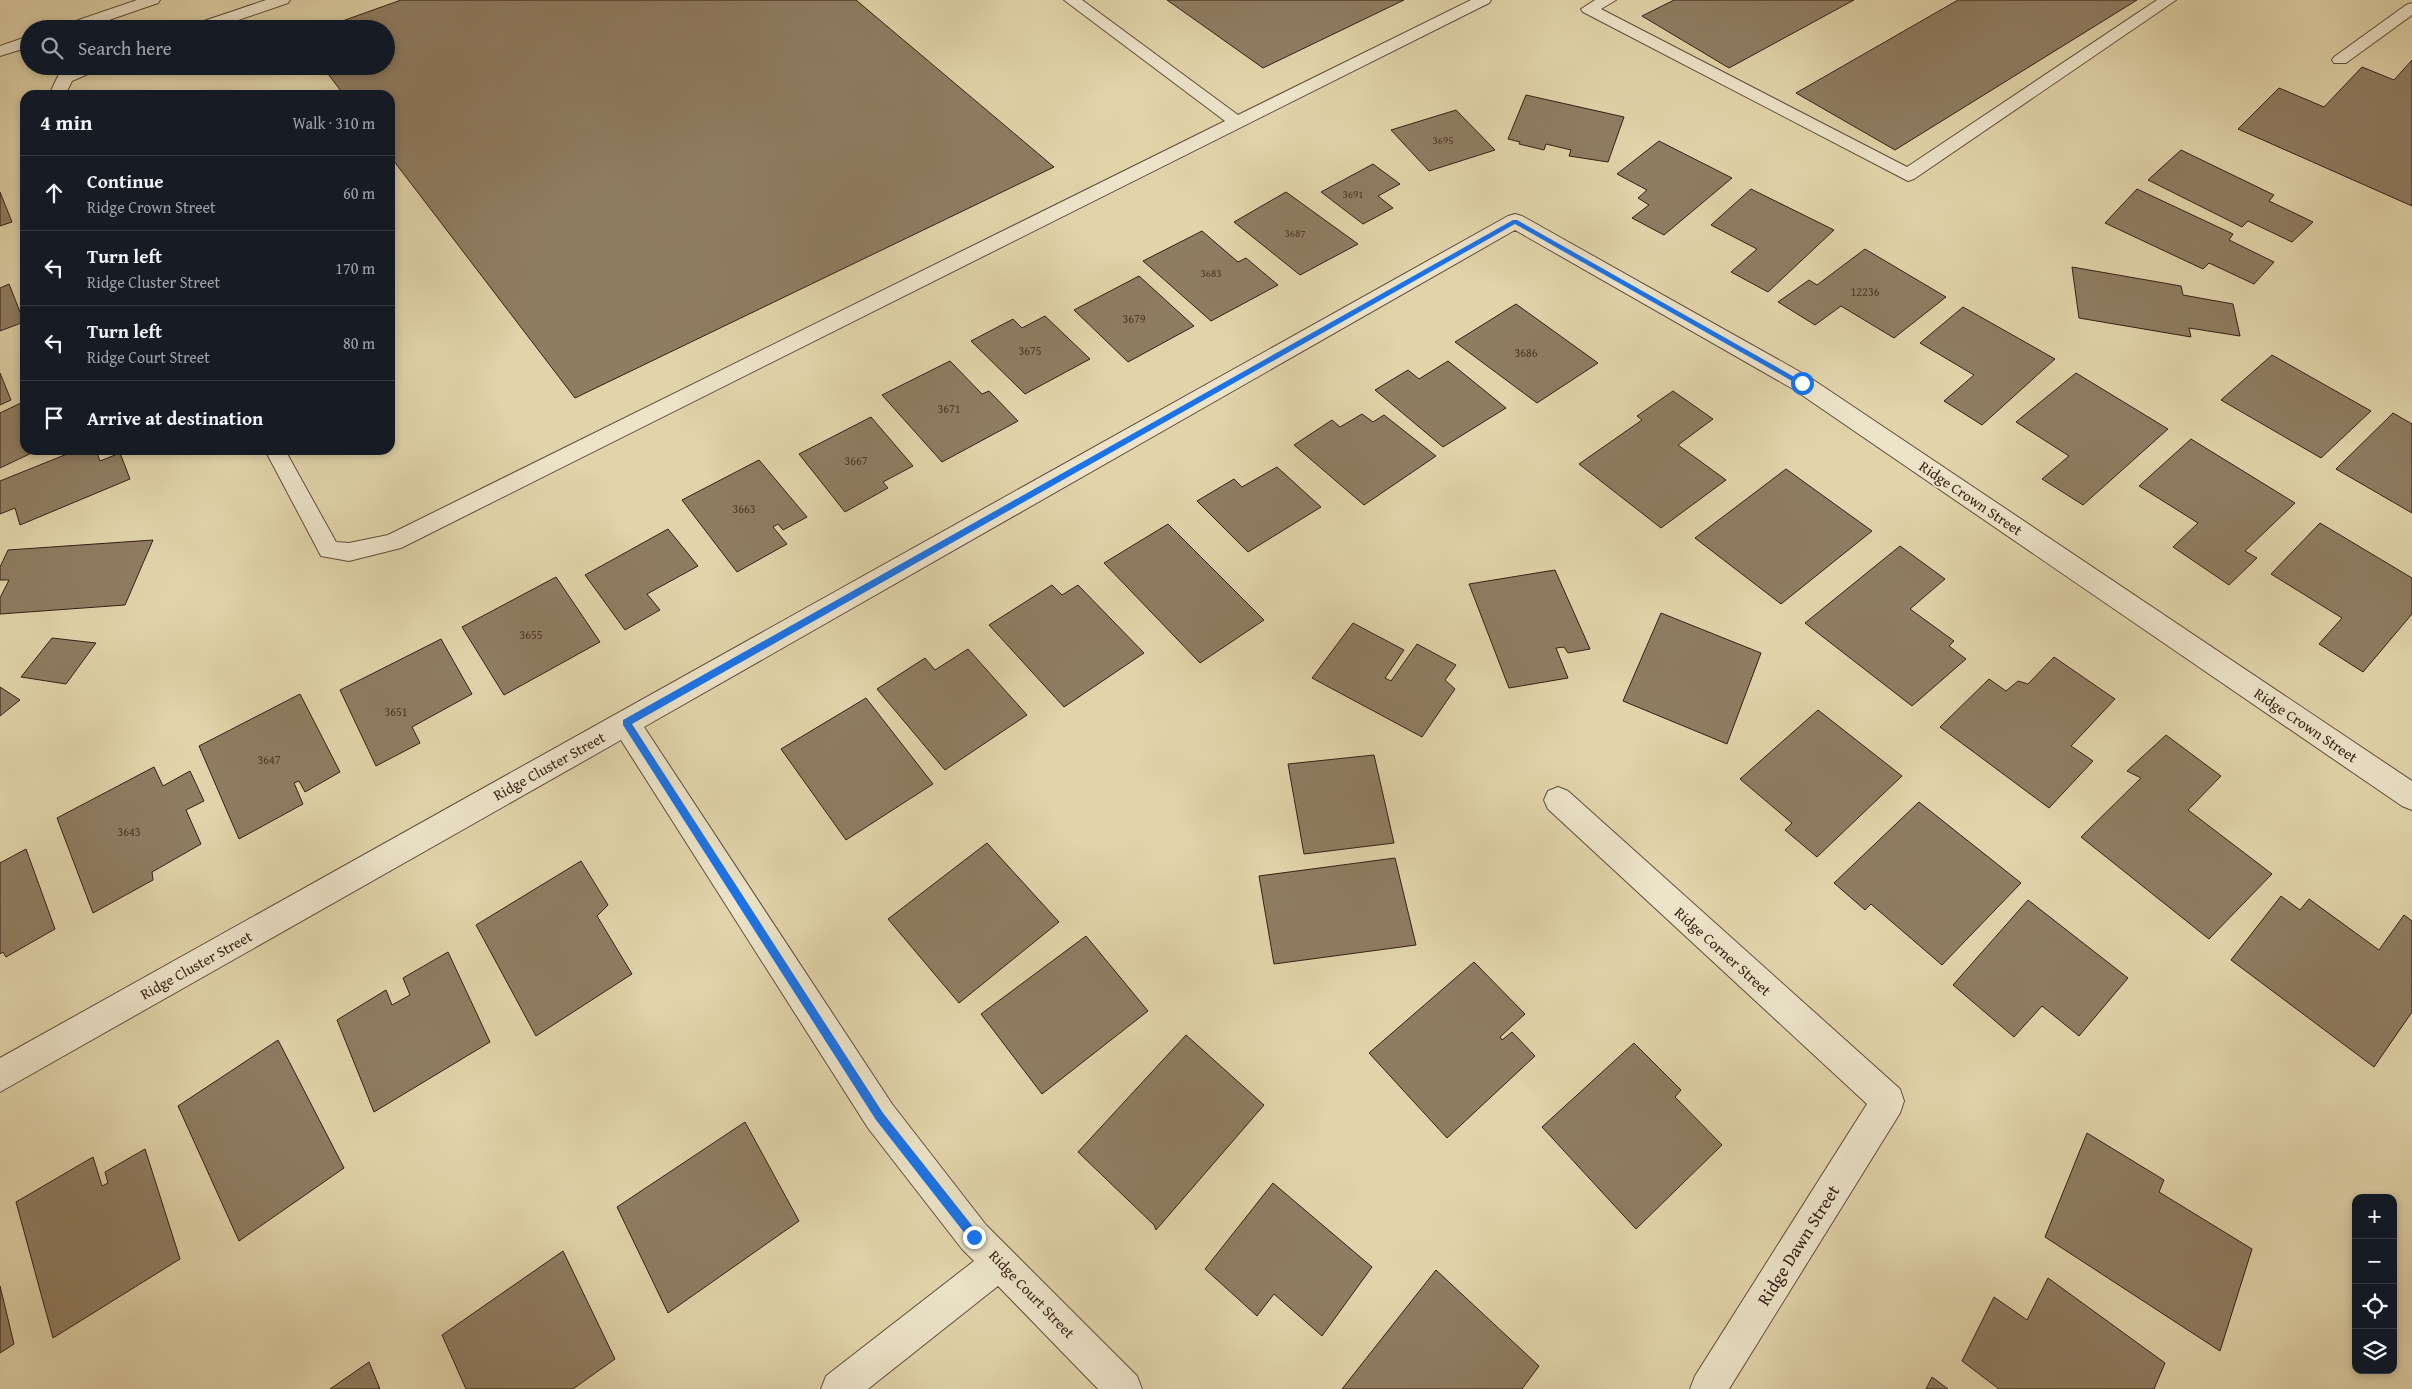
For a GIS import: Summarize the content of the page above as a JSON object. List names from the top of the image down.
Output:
{
  "streets": {
    "street": [
      "Ridge Crown Street",
      "Ridge Cluster Street",
      "Ridge Corner Street",
      "Ridge Dawn Street",
      "Ridge Court Street"
    ]
  },
  "crossings": [
    ["Ridge Crown Street", "Ridge Cluster Street"],
    ["Ridge Cluster Street", "Ridge Court Street"],
    ["Ridge Corner Street", "Ridge Dawn Street"]
  ],
  "house_numbers": [
    "3695",
    "3691",
    "3687",
    "3683",
    "12236",
    "3679",
    "3675",
    "3686",
    "3671",
    "3667",
    "3663",
    "3655",
    "3651",
    "3647",
    "3643"
  ],
  "page": {
    "search": "Search here",
    "heading": ["4 min", "Walk · 310 m"],
    "list": [
      ["Continue", "Ridge Crown Street", "60 m"],
      ["Turn left", "Ridge Cluster Street", "170 m"],
      ["Turn left", "Ridge Court Street", "80 m"],
      "Arrive at destination"
    ],
    "map_buttons": ["+", "−"]
  }
}
